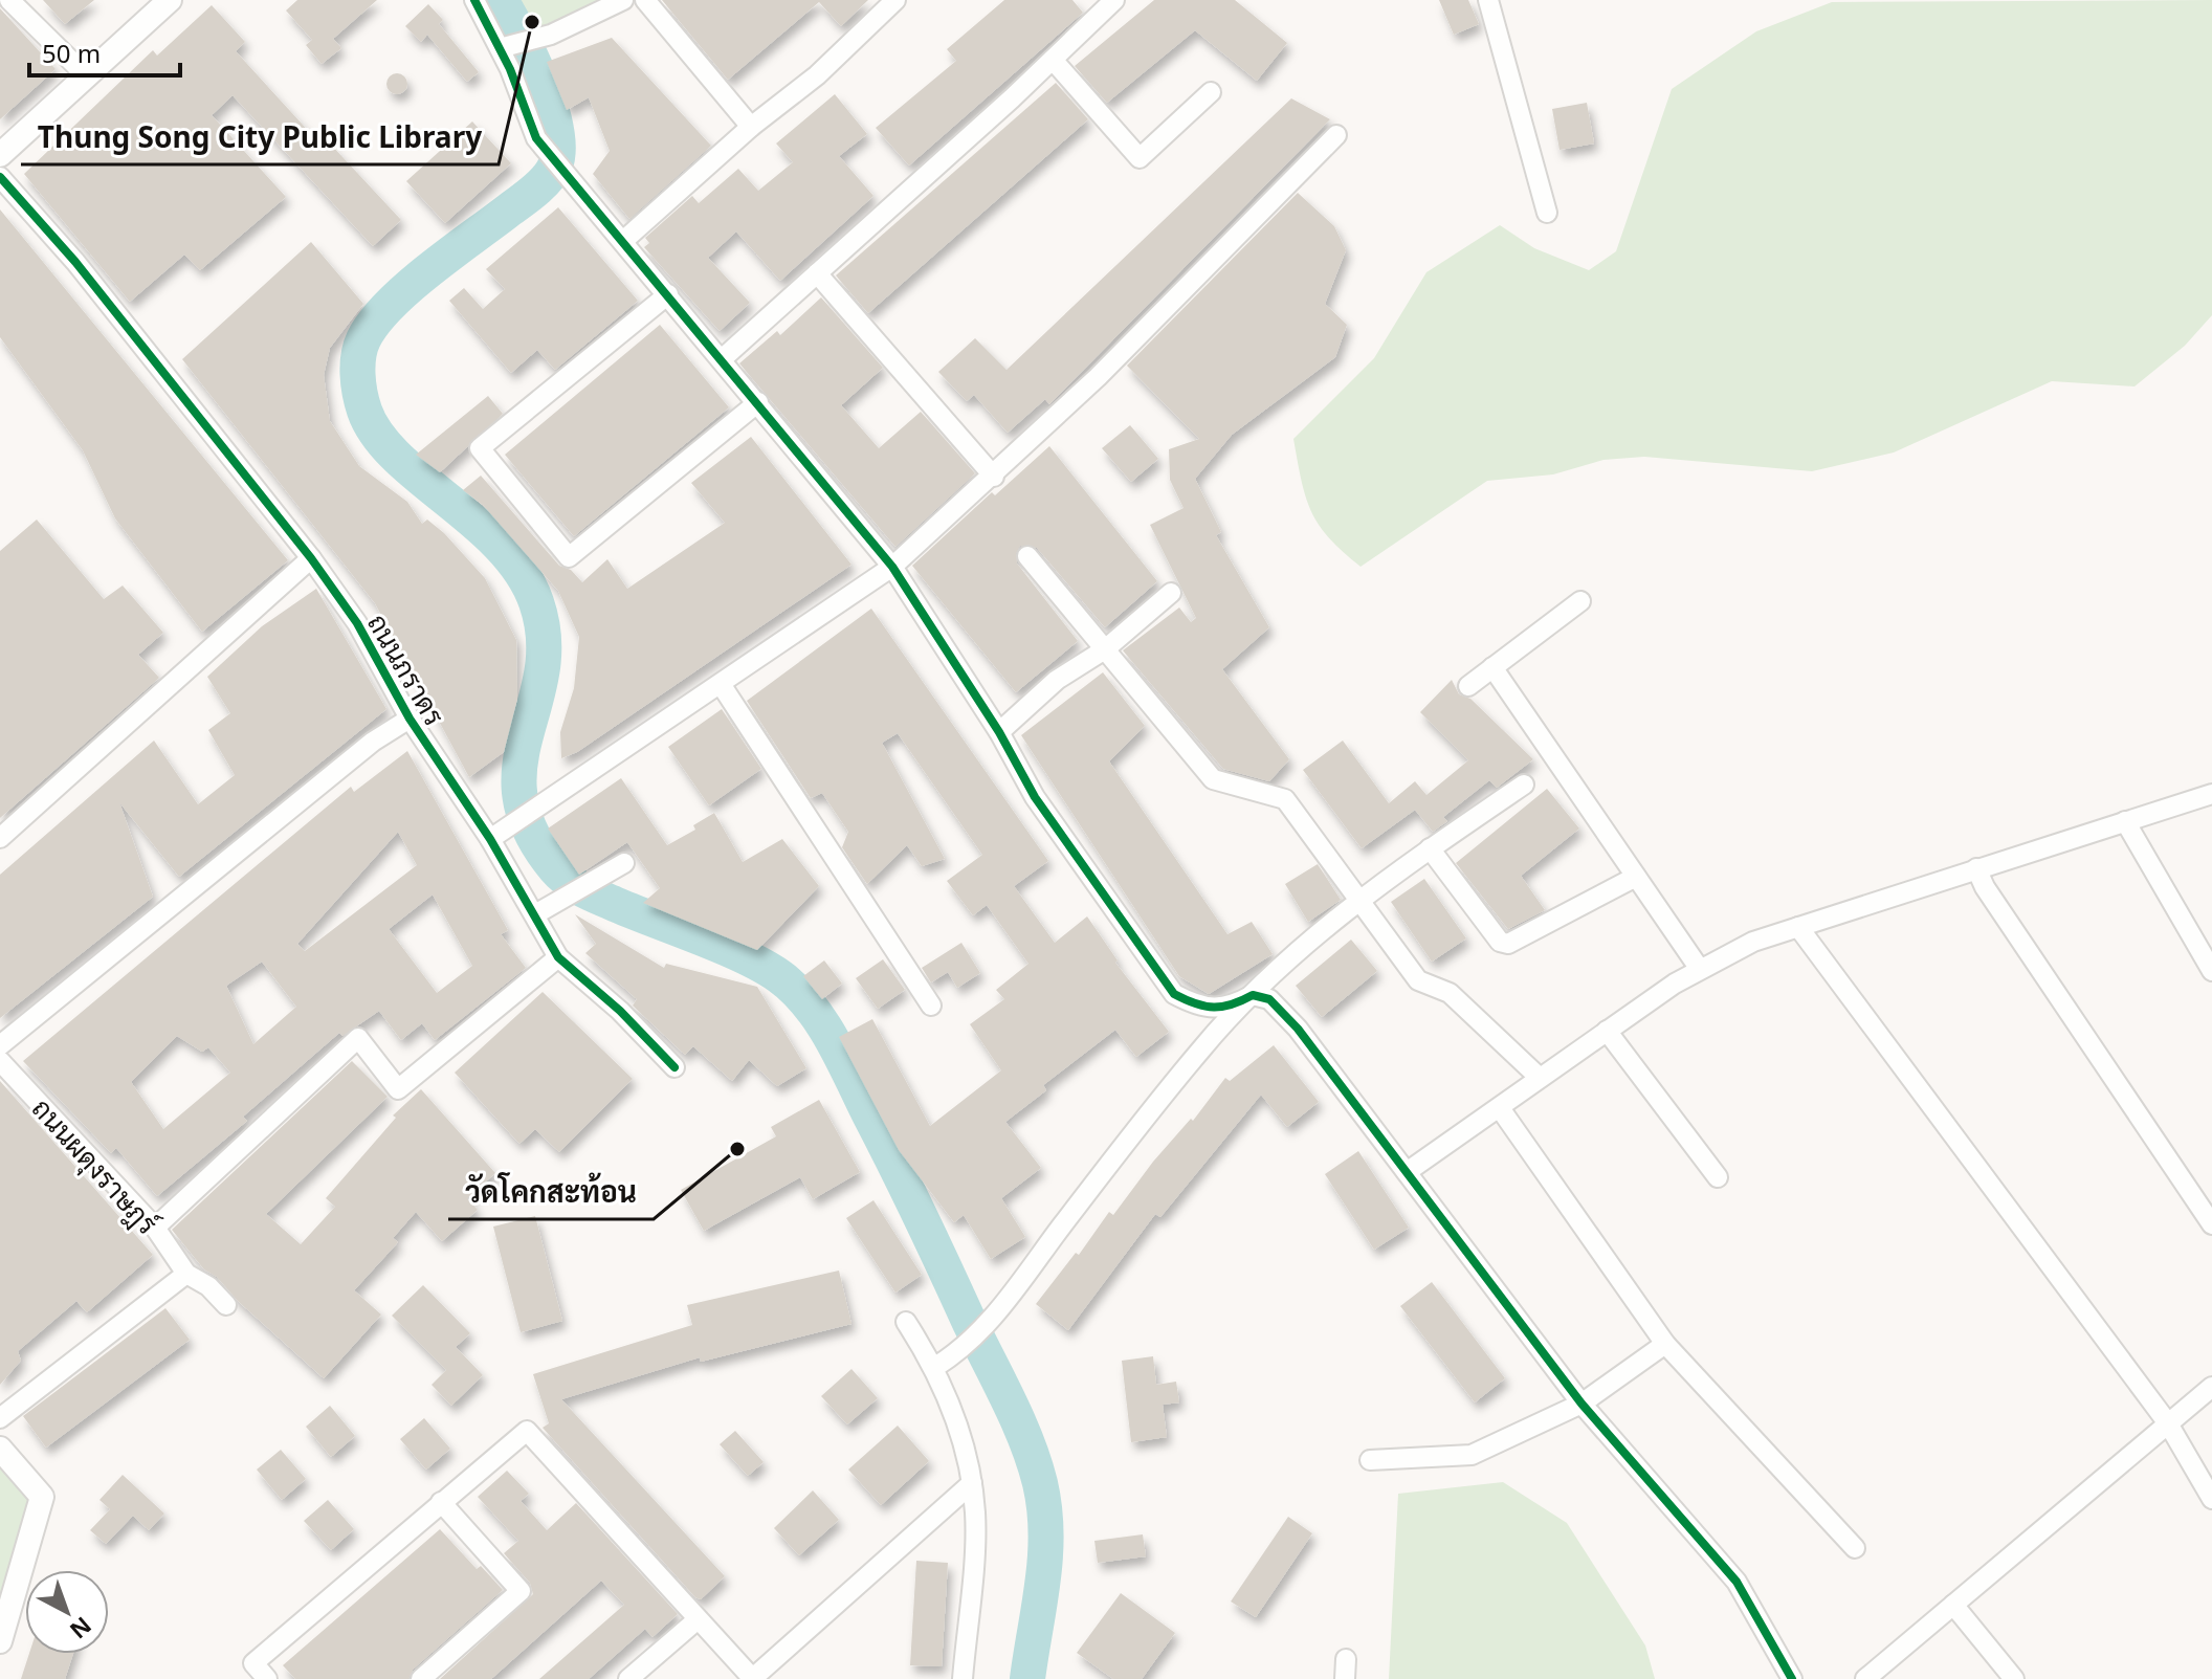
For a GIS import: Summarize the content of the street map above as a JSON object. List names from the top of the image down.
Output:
{
  "streets": {
    "street": ["ถนนภราดร", "ถนนผดุงราษฎร์"]
  },
  "places": ["Thung Song City Public Library", "วัดโคกสะท้อน"],
  "scale_bar": "50 m",
  "north": "bottom right"
}
